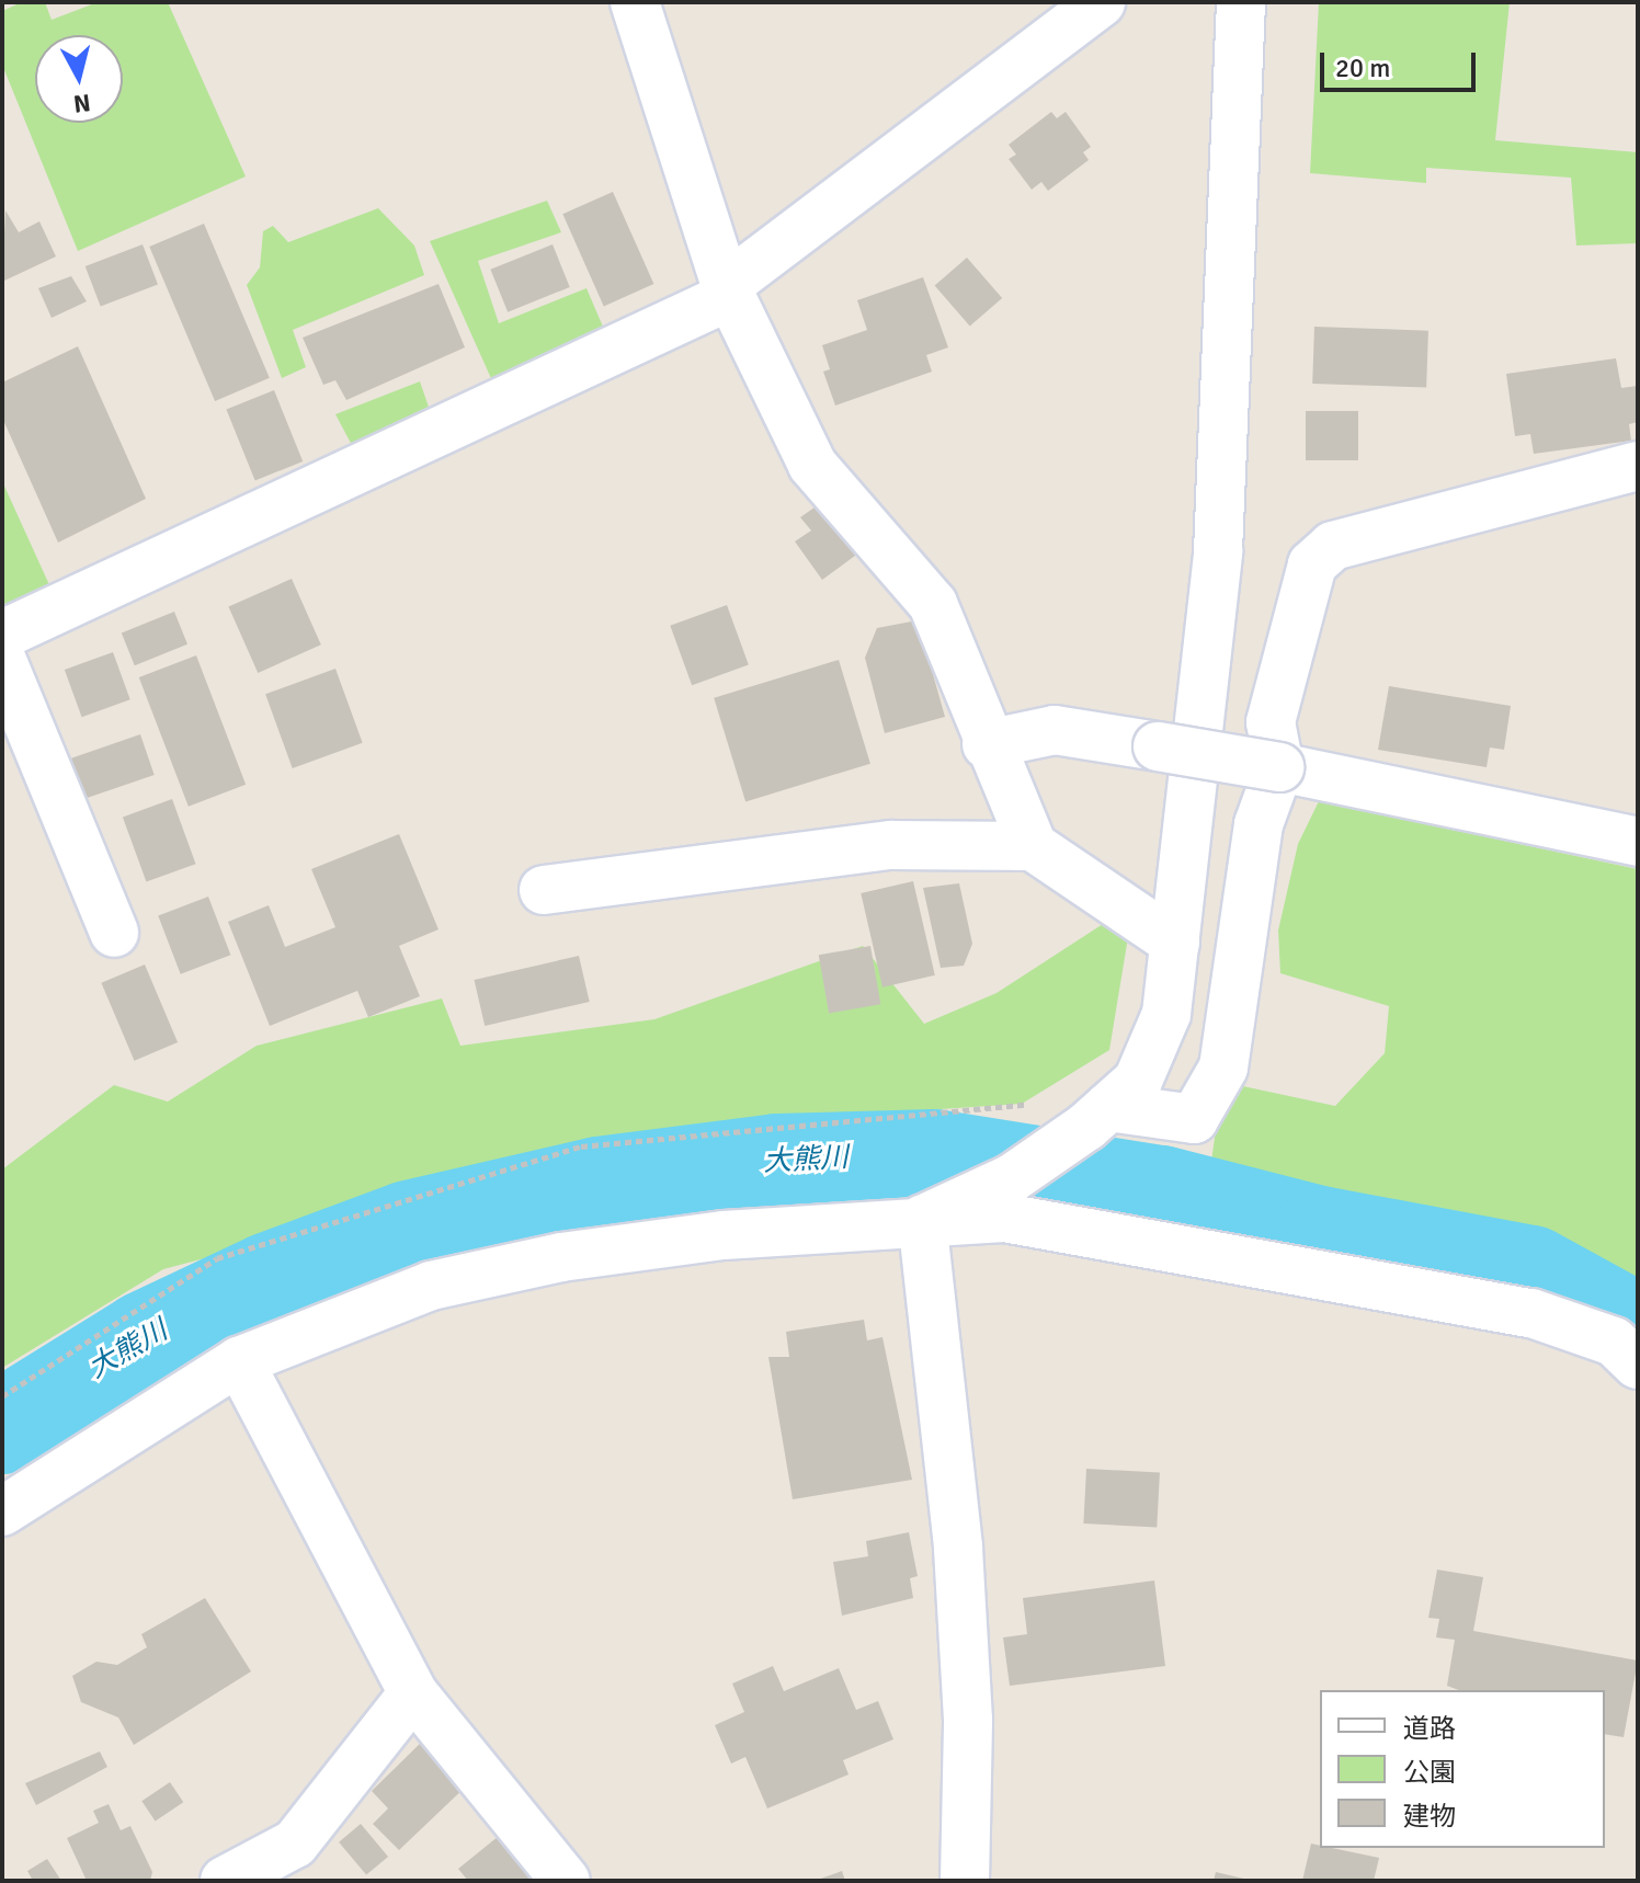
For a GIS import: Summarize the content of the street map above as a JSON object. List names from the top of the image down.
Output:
{
  "water": ["大熊川"],
  "legend": ["道路", "公園", "建物"],
  "scale_bar": "20 m",
  "north": "bottom"
}
